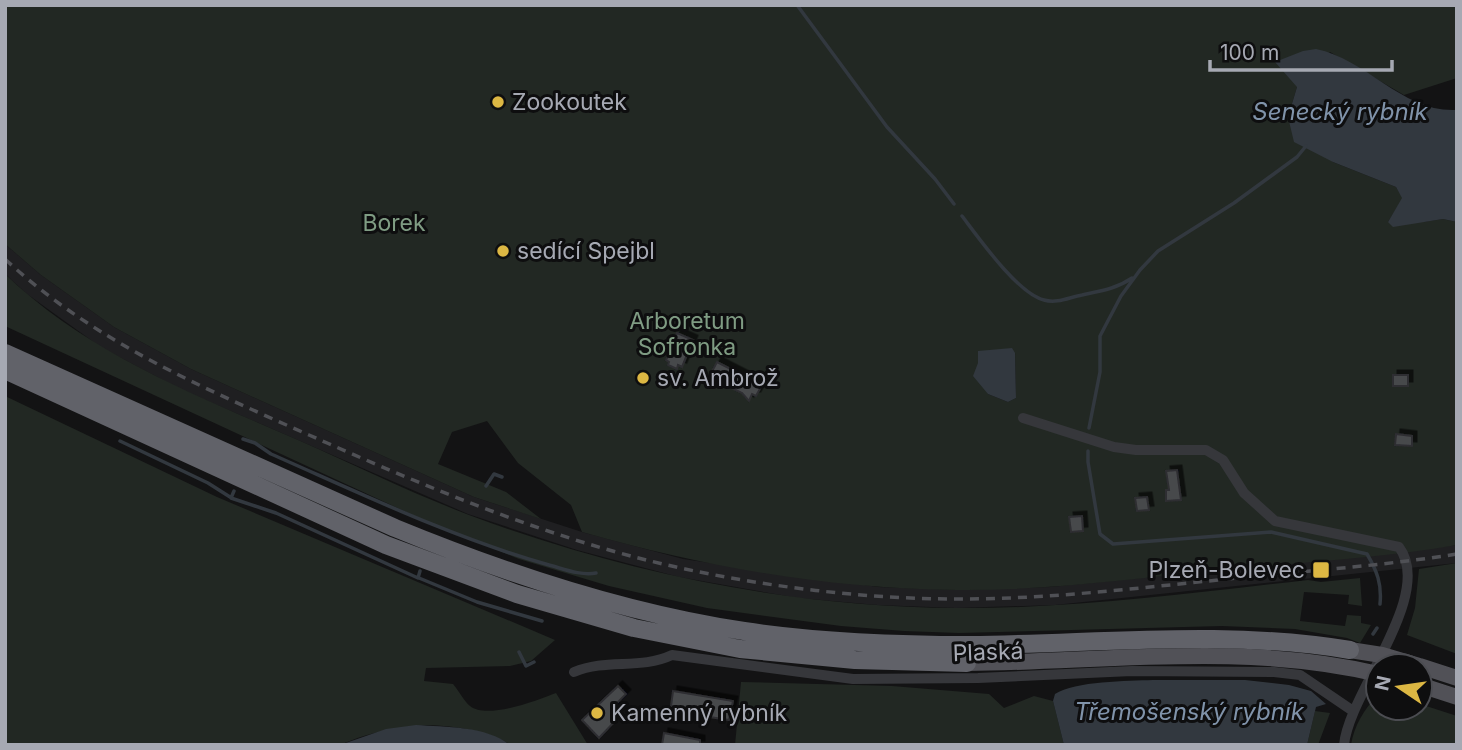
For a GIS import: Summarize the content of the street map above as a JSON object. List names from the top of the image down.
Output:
{
  "streets": {
    "highway": ["Plaská"]
  },
  "water": ["Senecký rybník", "Třemošenský rybník"],
  "parks": ["Borek", "Arboretum Sofronka"],
  "places": {
    "other": [
      "Zookoutek",
      "sedící Spejbl",
      "sv. Ambrož",
      "Kamenný rybník"
    ],
    "transit": ["Plzeň-Bolevec"]
  },
  "scale_bar": "100 m",
  "north": "left"
}
